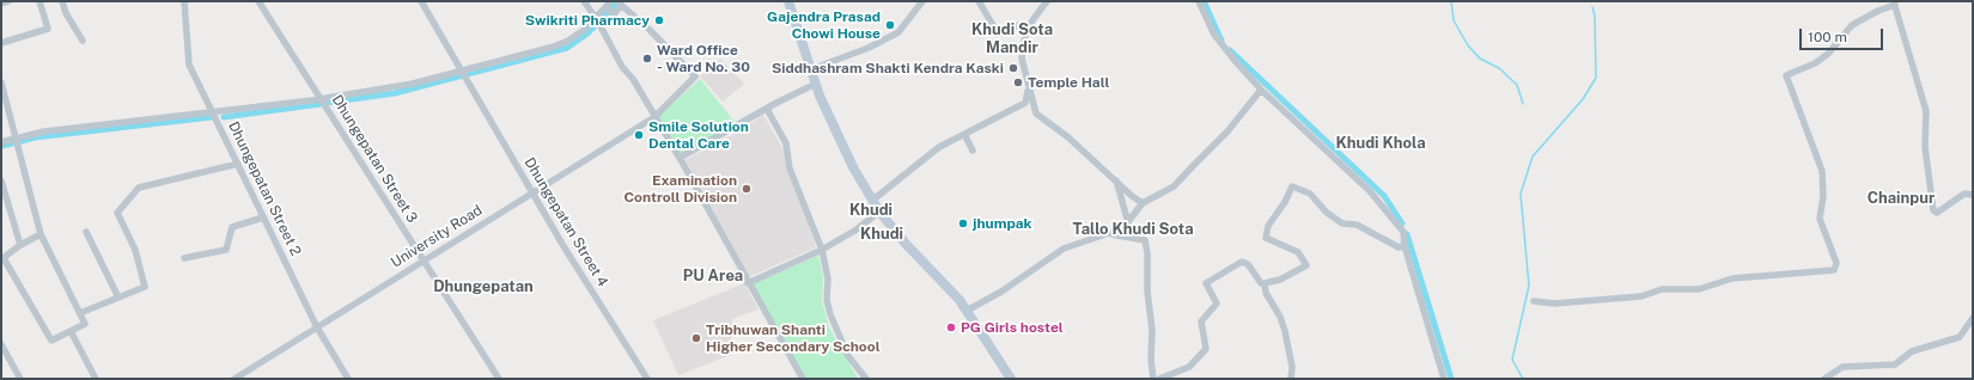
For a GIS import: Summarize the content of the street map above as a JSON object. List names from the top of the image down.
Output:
{
  "streets": {
    "street": [
      "Dhungepatan Street 3",
      "Dhungepatan Street 2",
      "Dhungepatan Street 4",
      "University Road"
    ]
  },
  "crossings": [
    ["Dhungepatan Street 3", "University Road"],
    ["Dhungepatan Street 2", "University Road"],
    ["Dhungepatan Street 4", "University Road"]
  ],
  "districts": [
    "Khudi Sota Mandir",
    "Khudi Khola",
    "Chainpur",
    "Khudi",
    "Tallo Khudi Sota",
    "Khudi",
    "PU Area",
    "Dhungepatan"
  ],
  "places": [
    "Swikriti Pharmacy",
    "Gajendra Prasad Chowi House",
    "Ward Office - Ward No. 30",
    "Siddhashram Shakti Kendra Kaski",
    "Temple Hall",
    "Smile Solution Dental Care",
    "Examination Controll Division",
    "jhumpak",
    "PG Girls hostel",
    "Tribhuwan Shanti Higher Secondary School"
  ],
  "scale_bar": "100 m"
}
